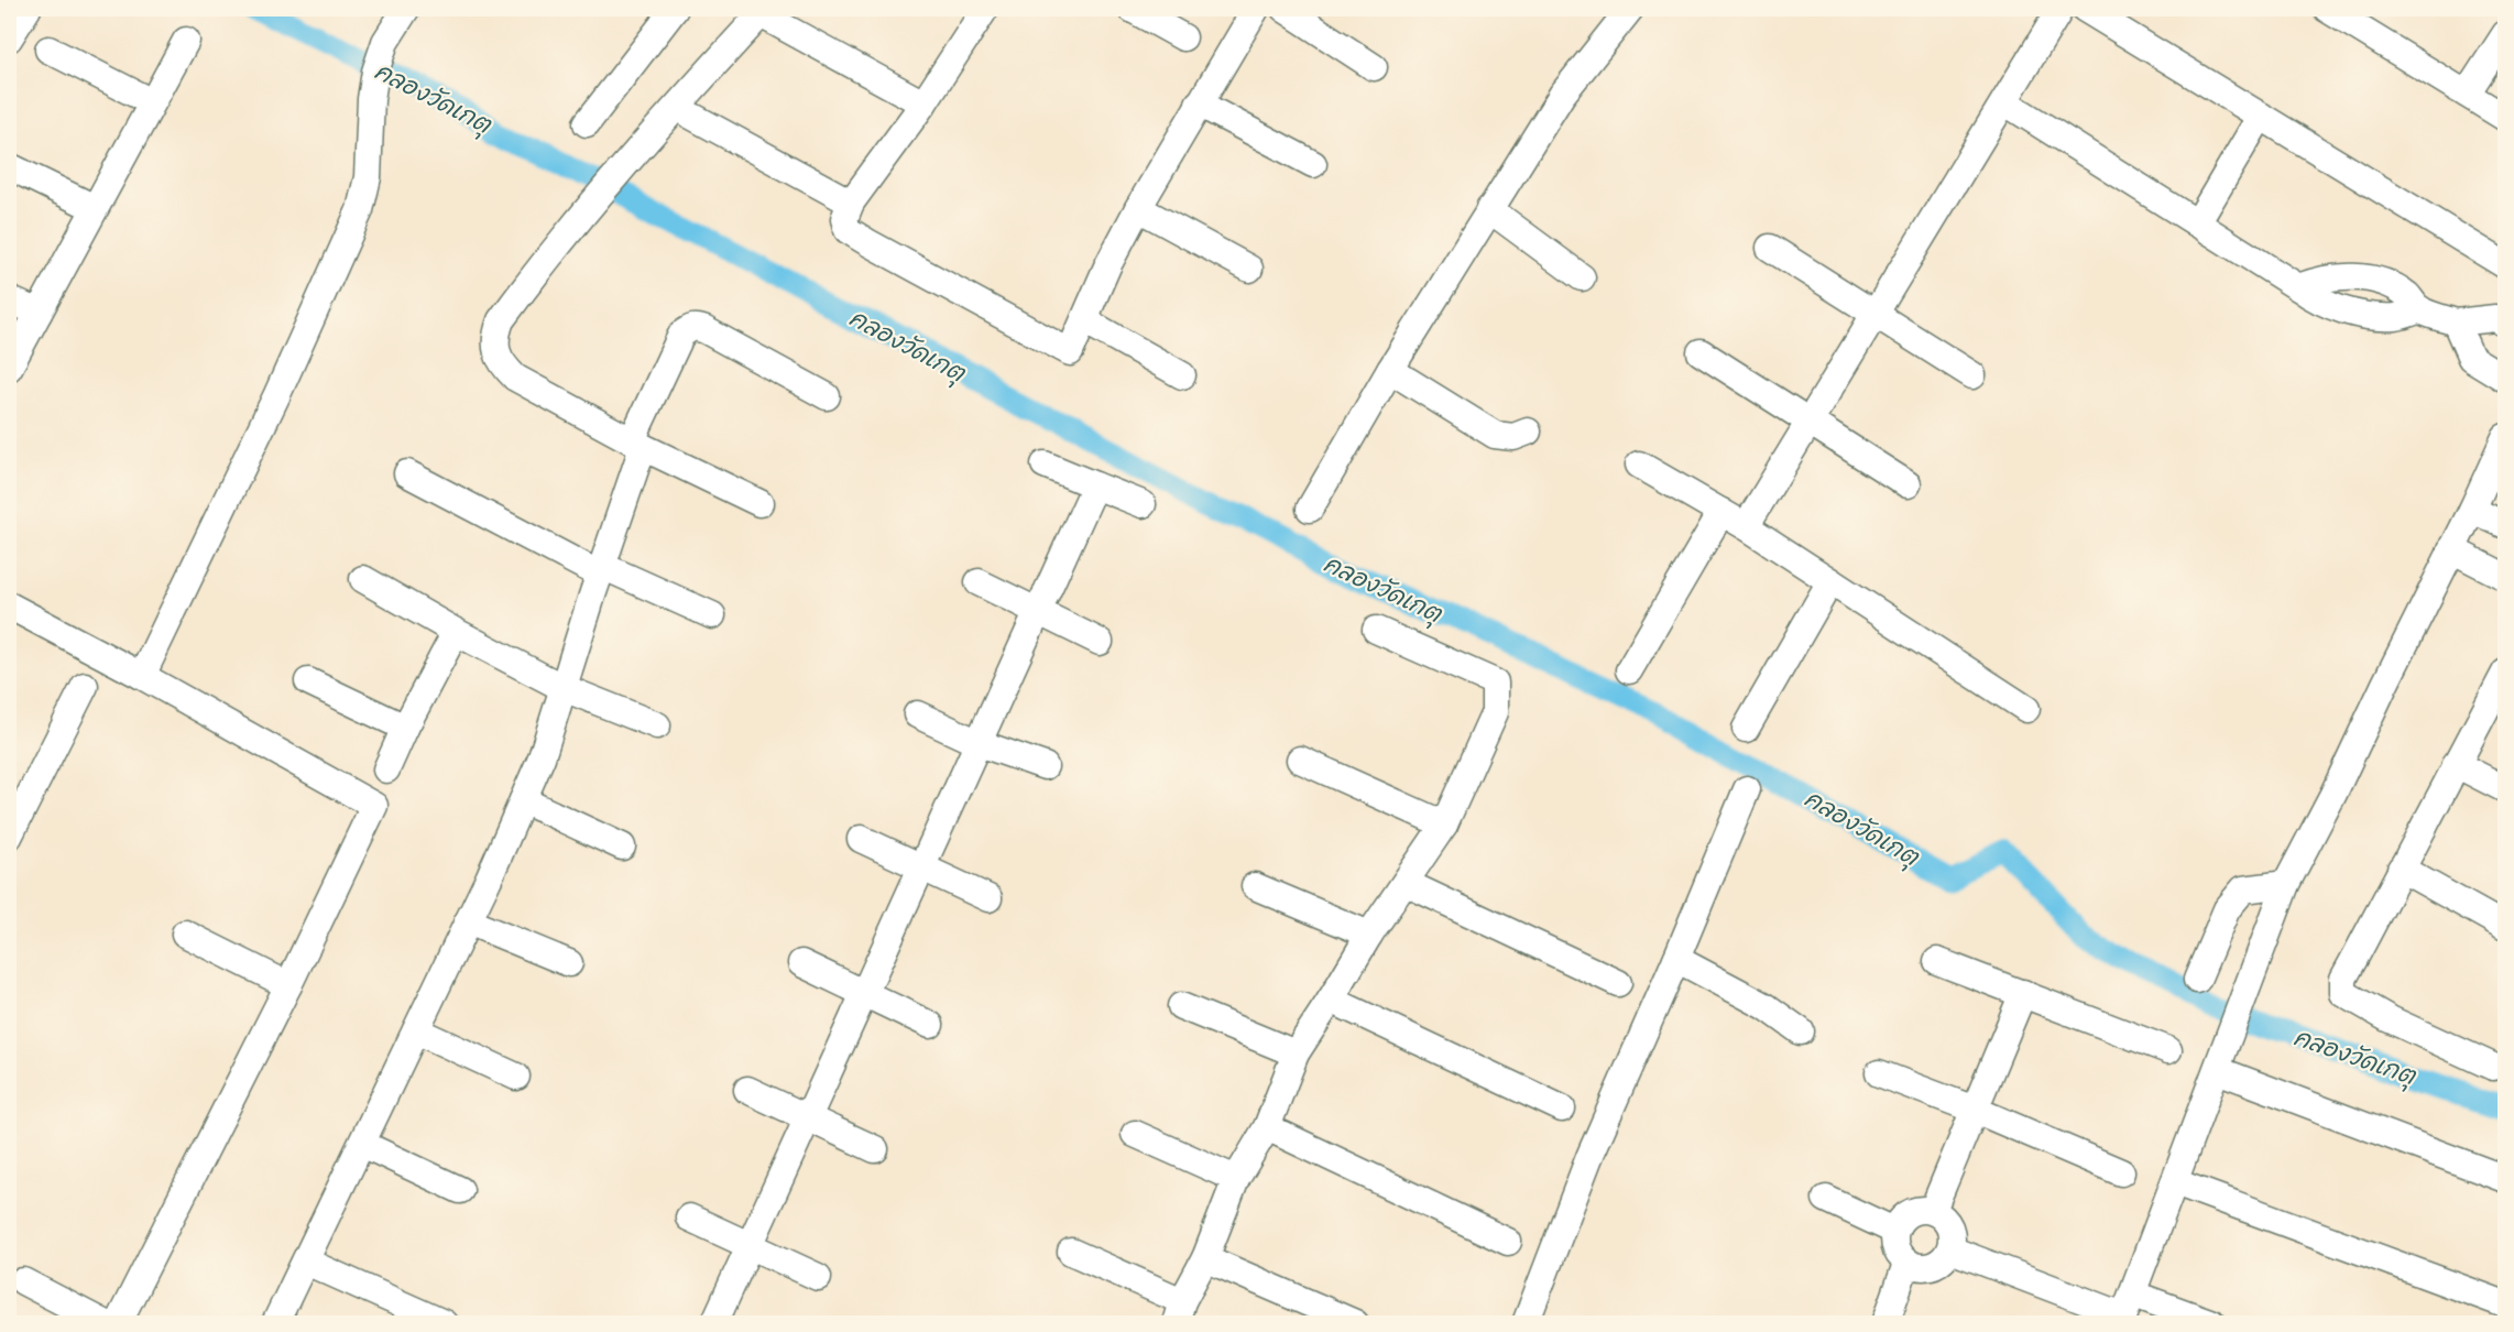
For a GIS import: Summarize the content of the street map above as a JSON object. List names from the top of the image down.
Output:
{
  "water": ["คลองวัดเกตุ"]
}
